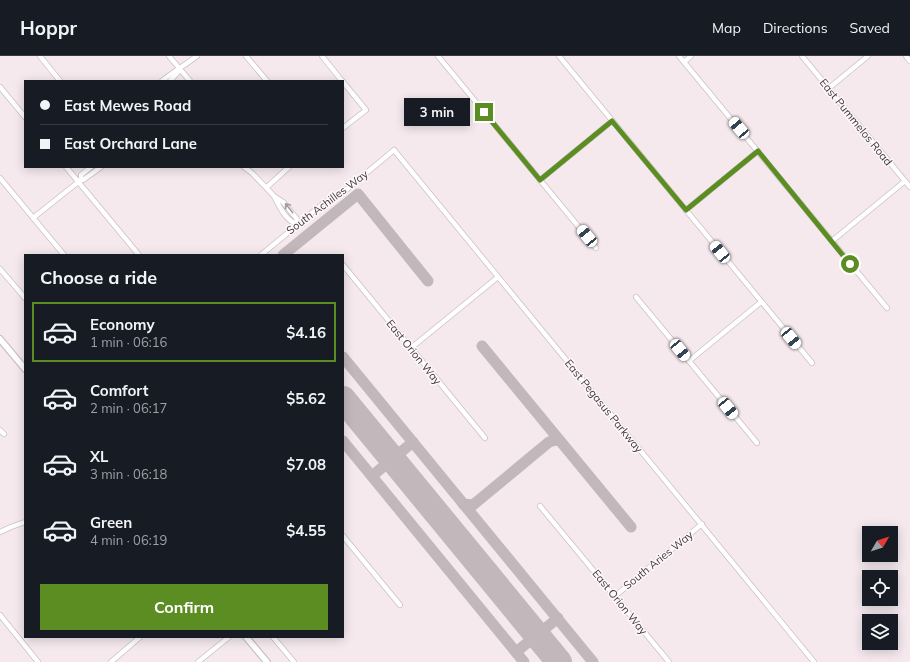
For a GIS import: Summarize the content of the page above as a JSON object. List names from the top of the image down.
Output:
{
  "streets": {
    "street": [
      "East Pummelos Road",
      "South Achilles Way",
      "East Orion Way",
      "East Pegasus Parkway",
      "South Aries Way"
    ]
  },
  "crossings": [
    ["South Achilles Way", "East Pegasus Parkway"],
    ["East Orion Way", "South Aries Way"],
    ["East Pegasus Parkway", "South Aries Way"]
  ],
  "north": "top right",
  "page": {
    "header": "Hoppr",
    "nav": ["Map", "Directions", "Saved"],
    "banner": ["East Mewes Road", "East Orchard Lane"],
    "bubble": "3 min",
    "heading": "Choose a ride",
    "list": [
      {
        "name": "Economy",
        "note": "1 min · 06:16",
        "value": "$4.16"
      },
      {
        "name": "Comfort",
        "note": "2 min · 06:17",
        "value": "$5.62"
      },
      {
        "name": "XL",
        "note": "3 min · 06:18",
        "value": "$7.08"
      },
      {
        "name": "Green",
        "note": "4 min · 06:19",
        "value": "$4.55"
      }
    ],
    "buttons": "Confirm"
  }
}
